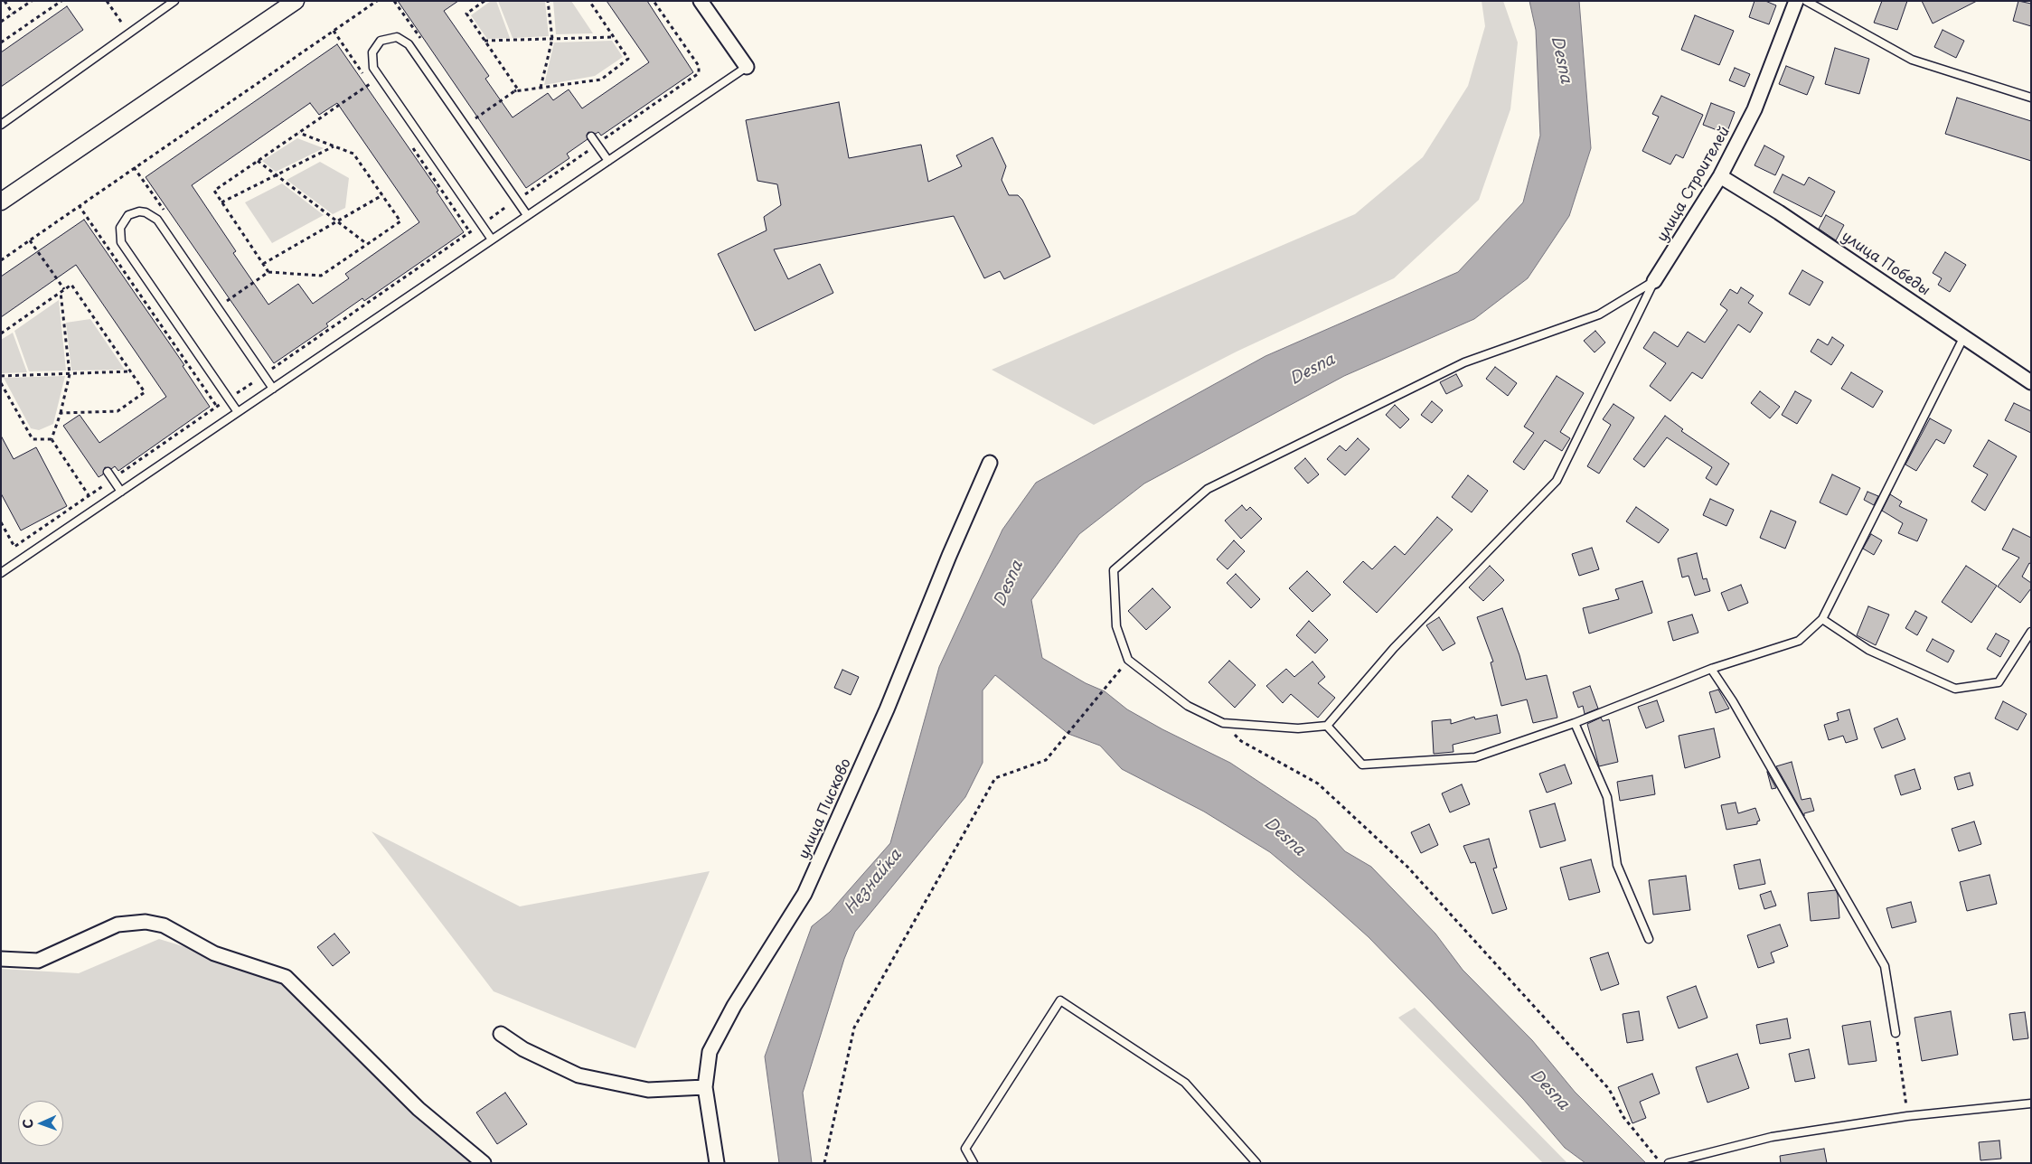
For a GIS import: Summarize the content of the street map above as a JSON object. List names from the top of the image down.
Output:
{
  "streets": {
    "street": ["улица Строителей", "улица Победы", "улица Писково"]
  },
  "crossings": [
    ["улица Строителей", "улица Победы"]
  ],
  "water": ["Desna", "Незнайка"],
  "north": "left"
}
